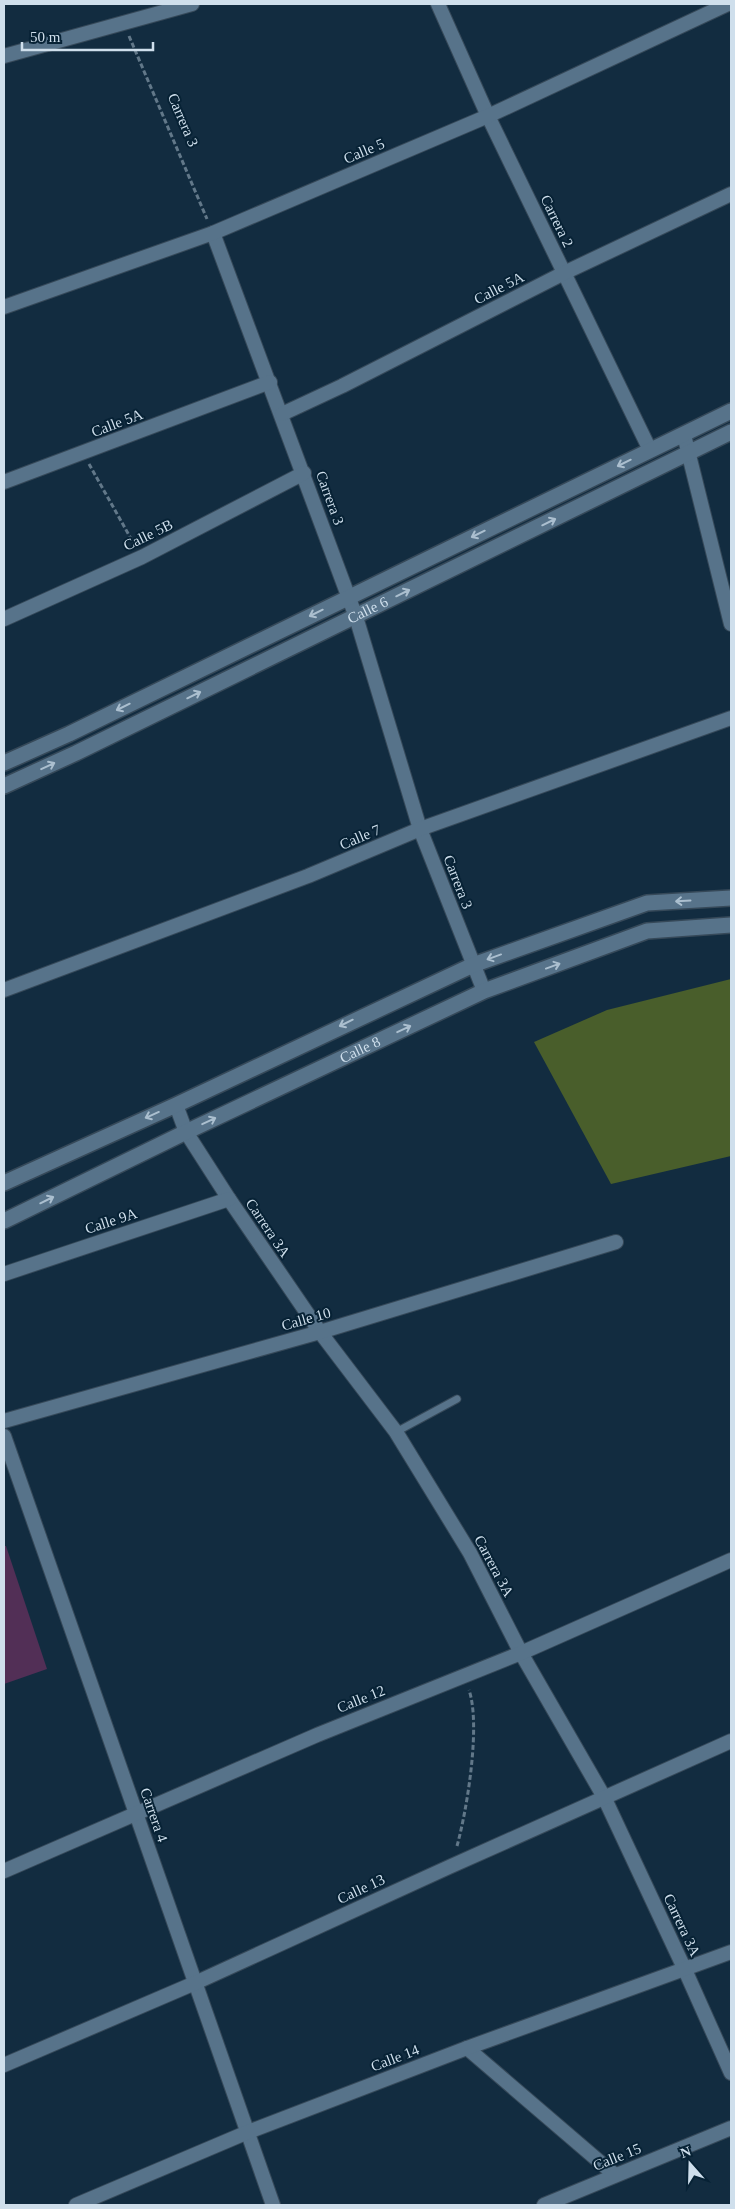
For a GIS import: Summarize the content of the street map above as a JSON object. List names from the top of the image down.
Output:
{
  "streets": {
    "street": [
      "Carrera 3",
      "Calle 5",
      "Carrera 2",
      "Calle 5A",
      "Calle 5B",
      "Calle 6",
      "Calle 7",
      "Calle 8",
      "Calle 9A",
      "Carrera 3A",
      "Calle 10",
      "Calle 12",
      "Carrera 4",
      "Calle 13",
      "Calle 14",
      "Calle 15"
    ]
  },
  "crossings": [
    ["Carrera 3", "Calle 5"],
    ["Carrera 3", "Calle 5A"],
    ["Carrera 3", "Calle 5B"],
    ["Carrera 3", "Calle 6"],
    ["Carrera 3", "Calle 7"],
    ["Carrera 3", "Calle 8"],
    ["Calle 5", "Carrera 2"],
    ["Carrera 2", "Calle 5A"],
    ["Carrera 2", "Calle 6"],
    ["Calle 8", "Carrera 3A"],
    ["Calle 9A", "Carrera 3A"],
    ["Carrera 3A", "Calle 10"],
    ["Carrera 3A", "Calle 12"],
    ["Carrera 3A", "Calle 13"],
    ["Carrera 3A", "Calle 14"],
    ["Calle 12", "Carrera 4"],
    ["Carrera 4", "Calle 13"],
    ["Carrera 4", "Calle 14"]
  ],
  "scale_bar": "50 m",
  "north": "top"
}
